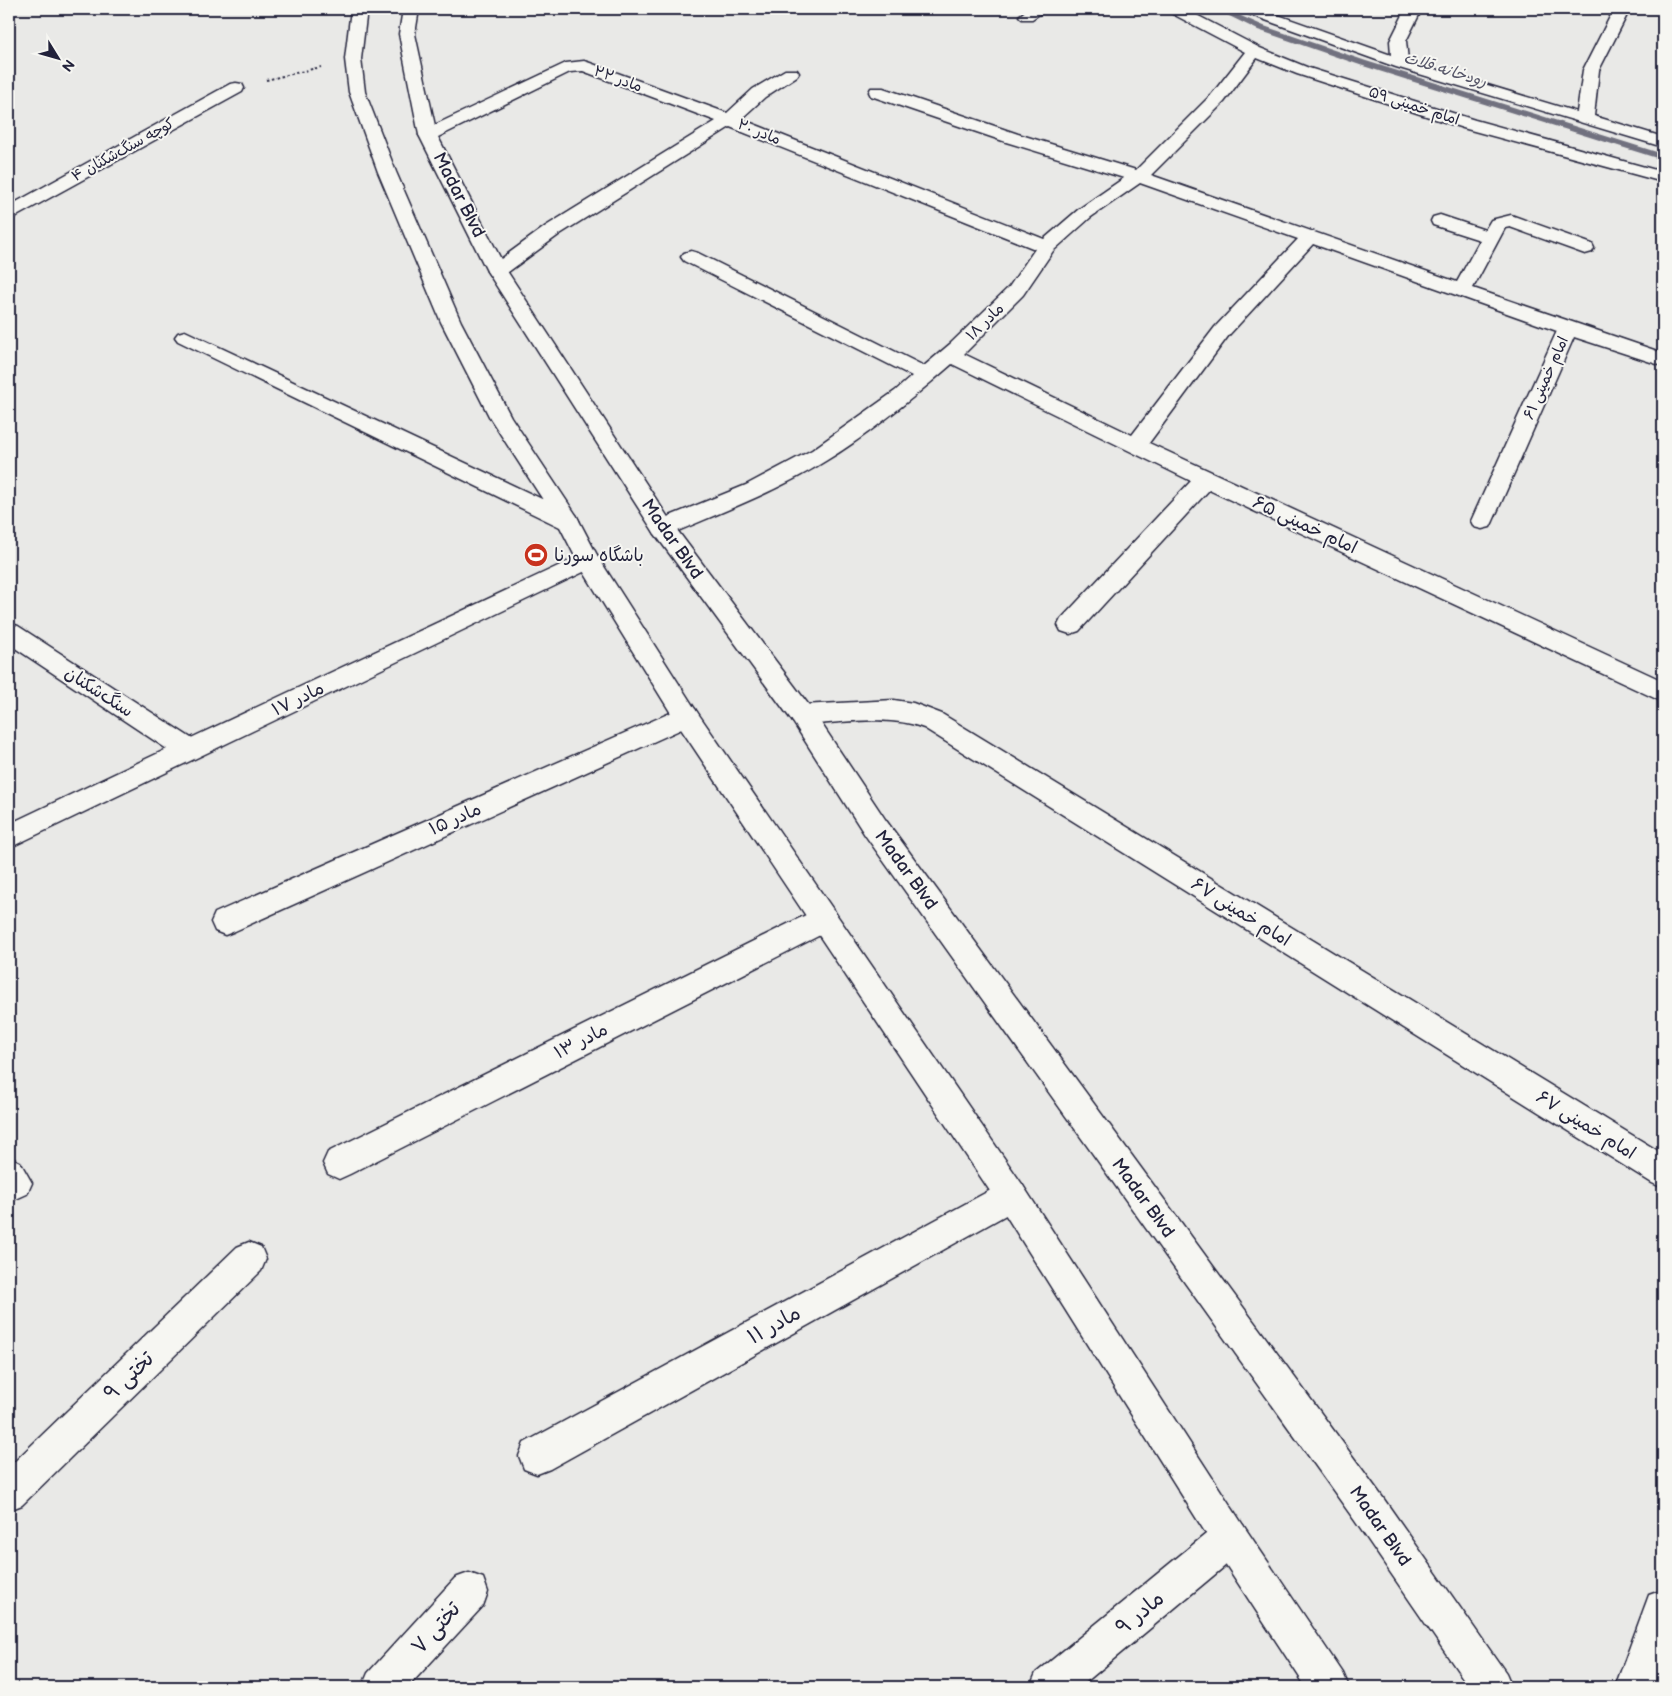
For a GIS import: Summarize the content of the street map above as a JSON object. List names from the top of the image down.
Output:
{
  "streets": {
    "street": [
      "مادر ۲۲",
      "امام خمینی ۵۹",
      "مادر ۲۰",
      "کوچه سنگ‌شکنان ۴",
      "Madar Blvd",
      "مادر ۱۸",
      "امام خمینی ۶۱",
      "امام خمینی ۶۵",
      "سنگ‌شکنان",
      "مادر ۱۷",
      "مادر ۱۵",
      "امام خمینی ۶۷",
      "مادر ۱۳",
      "مادر ۱۱",
      "تختی ۹",
      "مادر ۹",
      "تختی ۷"
    ]
  },
  "crossings": [
    ["مادر ۲۲", "مادر ۲۰"],
    ["مادر ۲۲", "Madar Blvd"],
    ["امام خمینی ۵۹", "مادر ۱۸"],
    ["مادر ۲۰", "Madar Blvd"],
    ["مادر ۲۰", "مادر ۱۸"],
    ["Madar Blvd", "مادر ۱۸"],
    ["Madar Blvd", "امام خمینی ۶۷"],
    ["مادر ۱۸", "امام خمینی ۶۵"],
    ["سنگ‌شکنان", "مادر ۱۷"]
  ],
  "water": ["رودخانه قلات"],
  "places": {
    "sports": ["باشگاه سورنا"]
  },
  "north": "bottom right"
}
